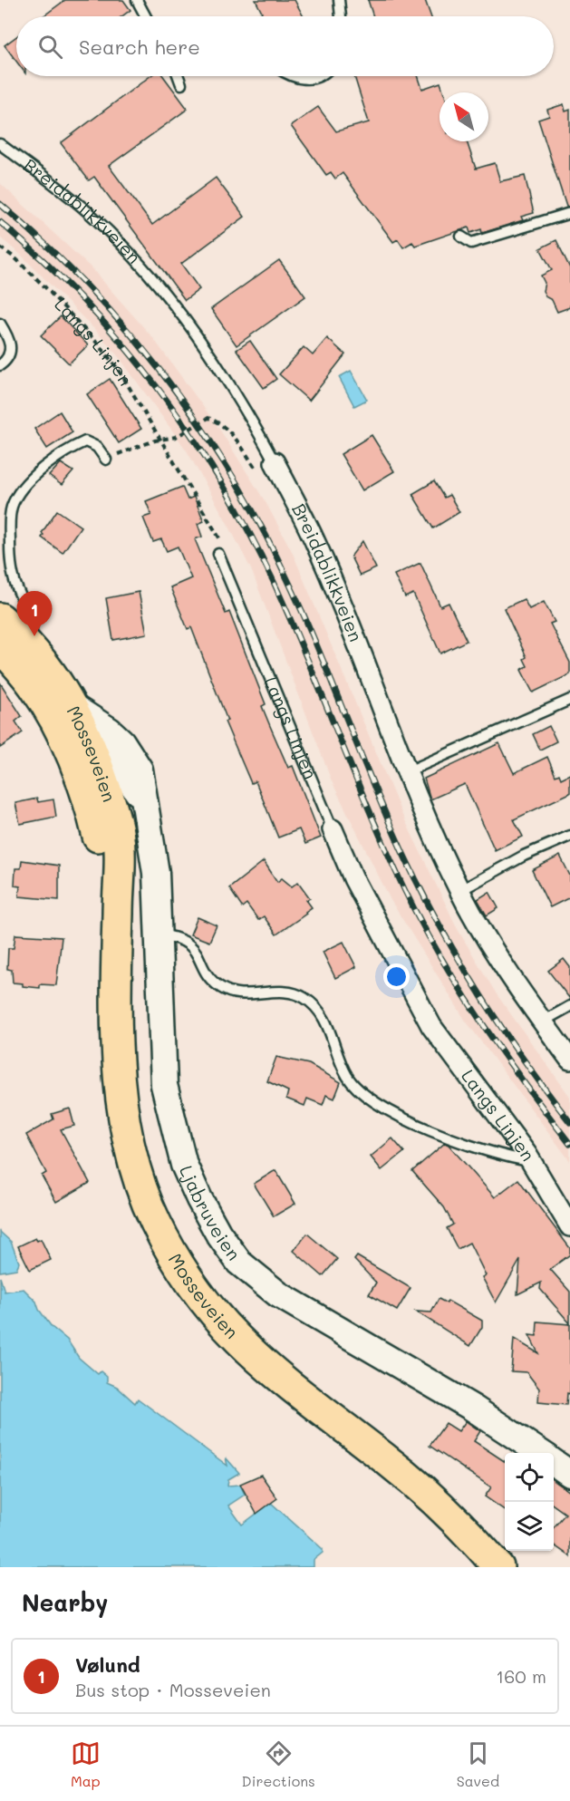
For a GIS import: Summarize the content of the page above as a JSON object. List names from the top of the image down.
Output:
{
  "streets": {
    "highway": ["Mosseveien"],
    "street": ["Breidablikkveien", "Langs Linjen", "Ljabruveien"]
  },
  "crossings": [
    ["Mosseveien", "Ljabruveien"]
  ],
  "north": "top left",
  "page": {
    "search": "Search here",
    "pins": "1",
    "heading": "Nearby",
    "list": [
      {
        "mark": "1",
        "name": "Vølund",
        "note": "Bus stop · Mosseveien",
        "value": "160 m"
      }
    ],
    "nav": ["Map", "Directions", "Saved"]
  }
}
